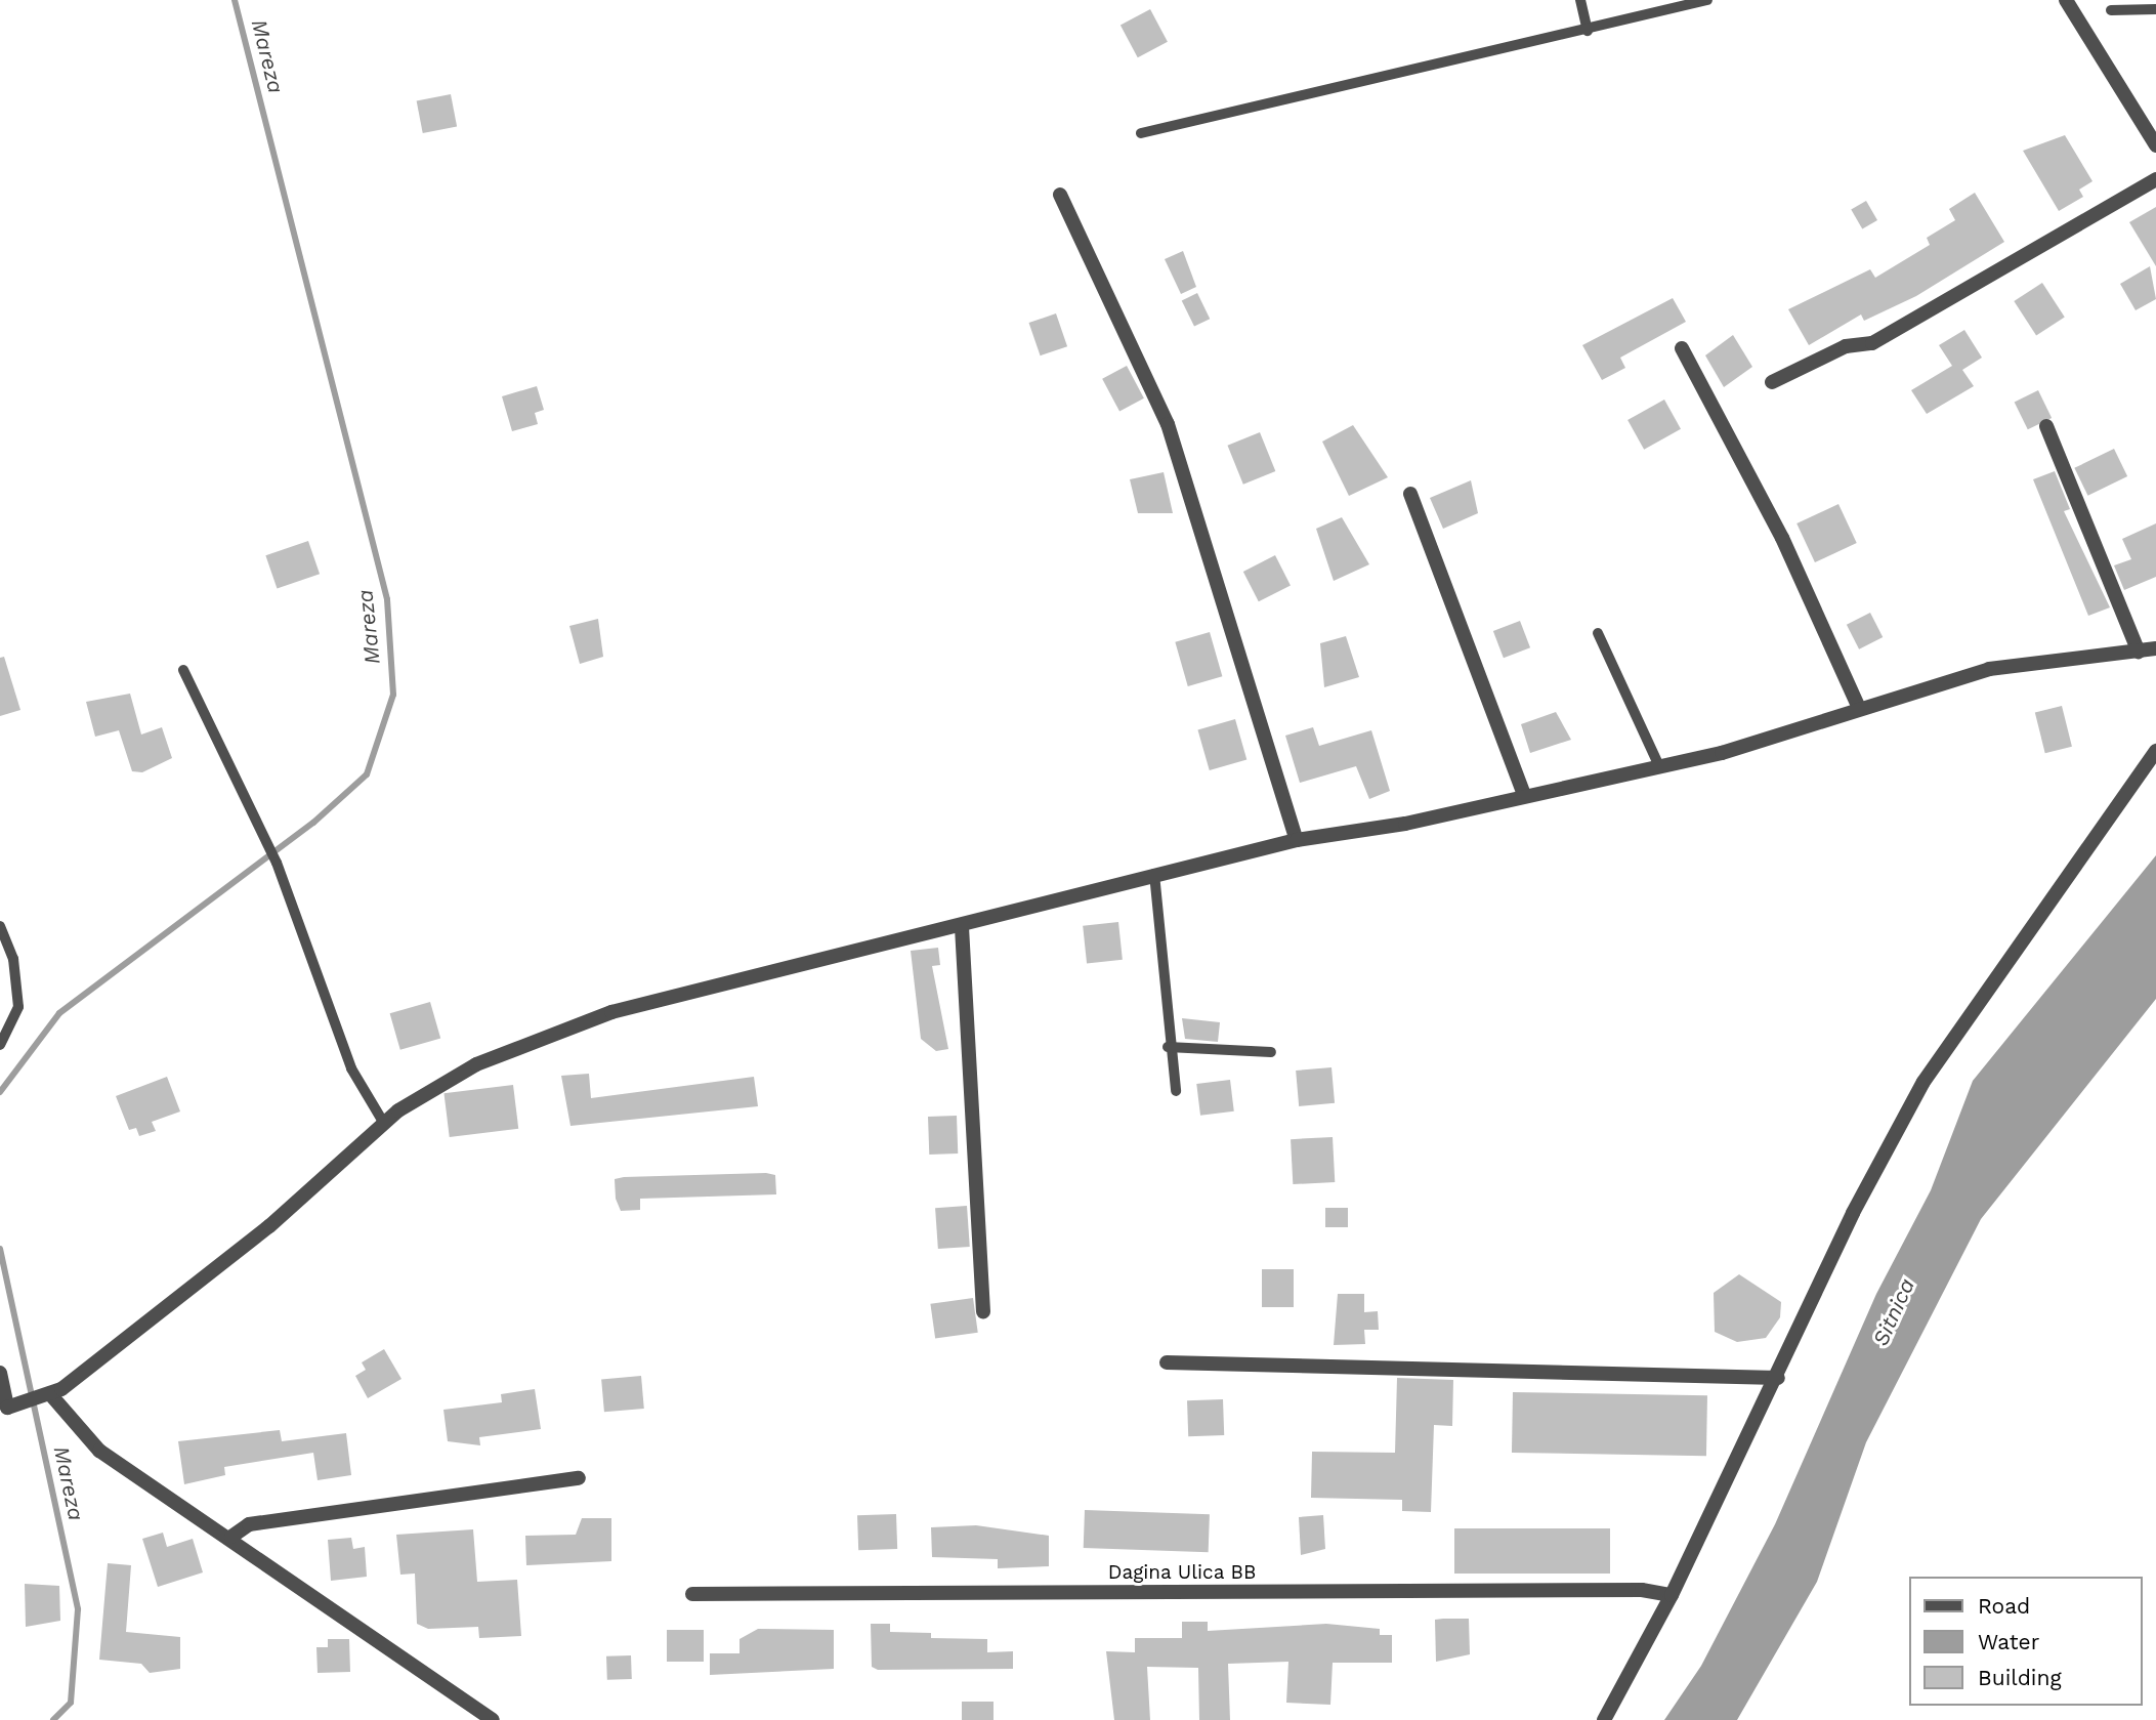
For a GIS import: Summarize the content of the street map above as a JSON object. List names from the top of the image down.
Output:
{
  "streets": {
    "street": ["Dagina Ulica BB"]
  },
  "water": ["Mareza", "Sitnica"],
  "legend": ["Road", "Water", "Building"]
}
